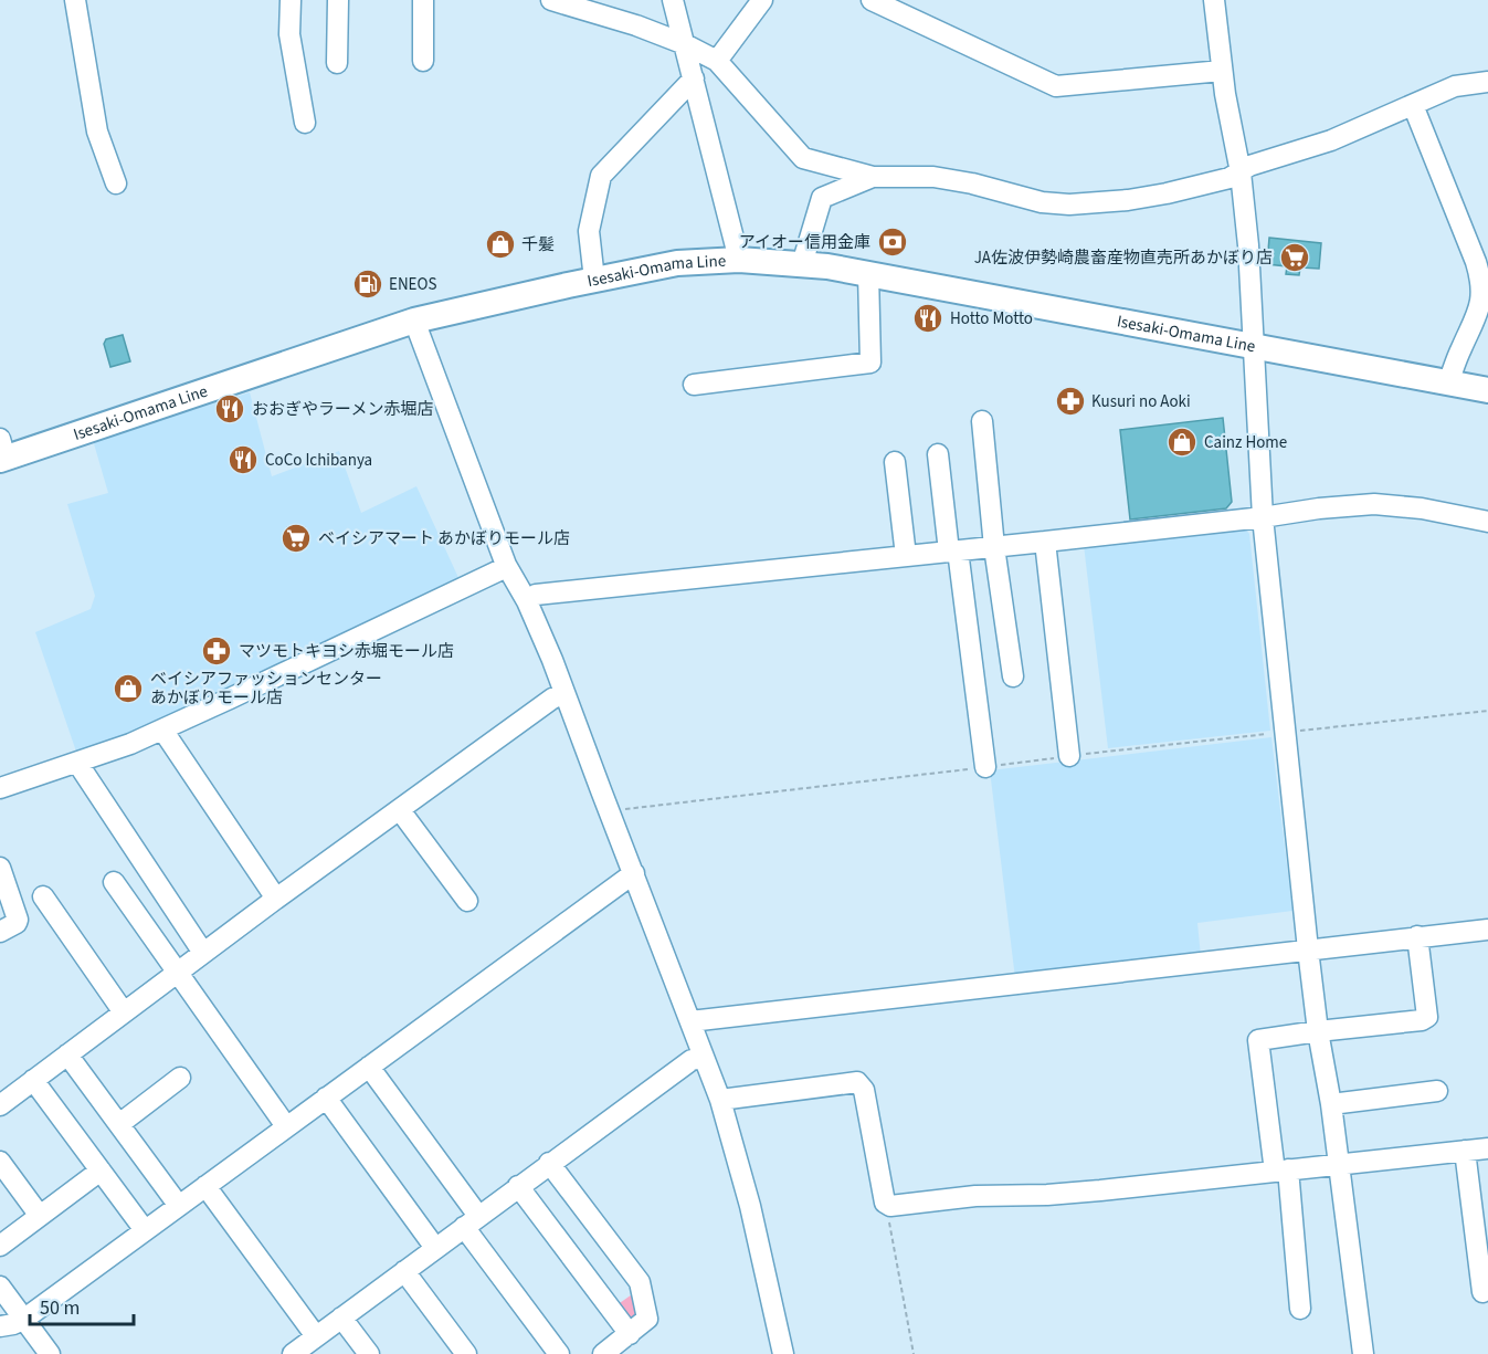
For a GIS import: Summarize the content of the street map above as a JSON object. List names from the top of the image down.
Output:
{
  "streets": {
    "main road": ["Isesaki-Omama Line"]
  },
  "places": {
    "bank": ["アイオー信用金庫"],
    "shop": ["千髪", "Cainz Home", "ベイシアファッションセンター あかぼりモール店"],
    "supermarket": ["JA佐波伊勢崎農畜産物直売所あかぼり店", "ベイシアマート あかぼりモール店"],
    "fuel station": ["ENEOS"],
    "restaurant": ["Hotto Motto", "おおぎやラーメン赤堀店", "CoCo Ichibanya"],
    "pharmacy": ["Kusuri no Aoki", "マツモトキヨシ赤堀モール店"]
  },
  "scale_bar": "50 m"
}
